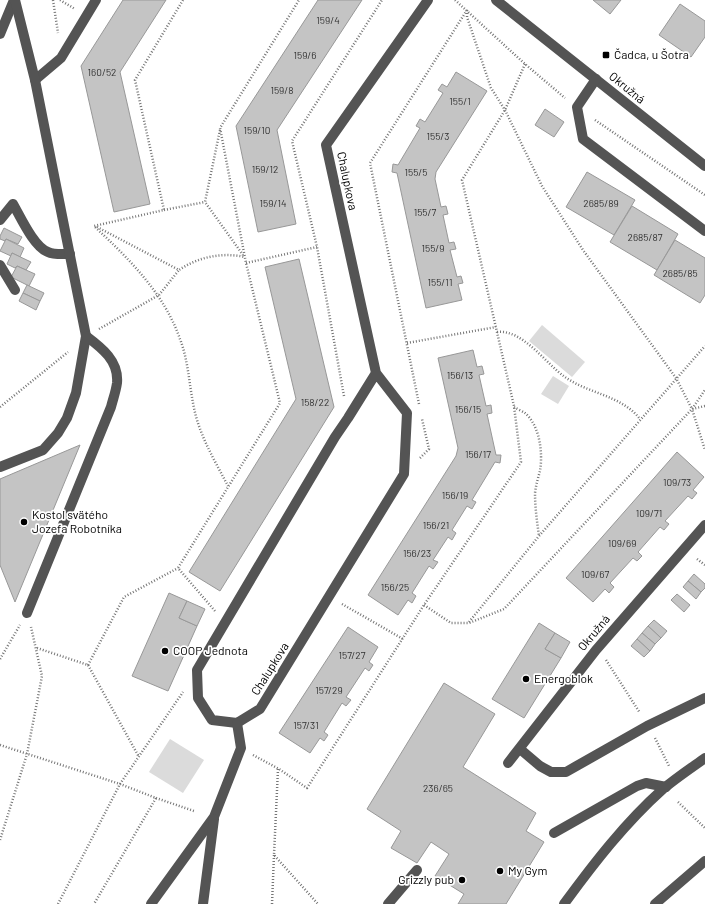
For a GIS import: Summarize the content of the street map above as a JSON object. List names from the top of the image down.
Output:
{
  "streets": {
    "street": ["Okružná", "Chalupkova"]
  },
  "places": {
    "transit": ["Čadca, u Šotra"],
    "other": [
      "Kostol svätého Jozefa Robotníka",
      "COOP Jednota",
      "Energoblok",
      "My Gym",
      "Grizzly pub"
    ]
  },
  "house_numbers": [
    "159/4",
    "159/6",
    "160/52",
    "159/8",
    "155/1",
    "159/10",
    "155/3",
    "159/12",
    "155/5",
    "159/14",
    "2685/89",
    "155/7",
    "2685/87",
    "155/9",
    "2685/85",
    "155/11",
    "156/13",
    "158/22",
    "156/15",
    "156/17",
    "109/73",
    "156/19",
    "109/71",
    "156/21",
    "109/69",
    "156/23",
    "109/67",
    "156/25",
    "157/27",
    "157/29",
    "157/31",
    "236/65"
  ]
}
